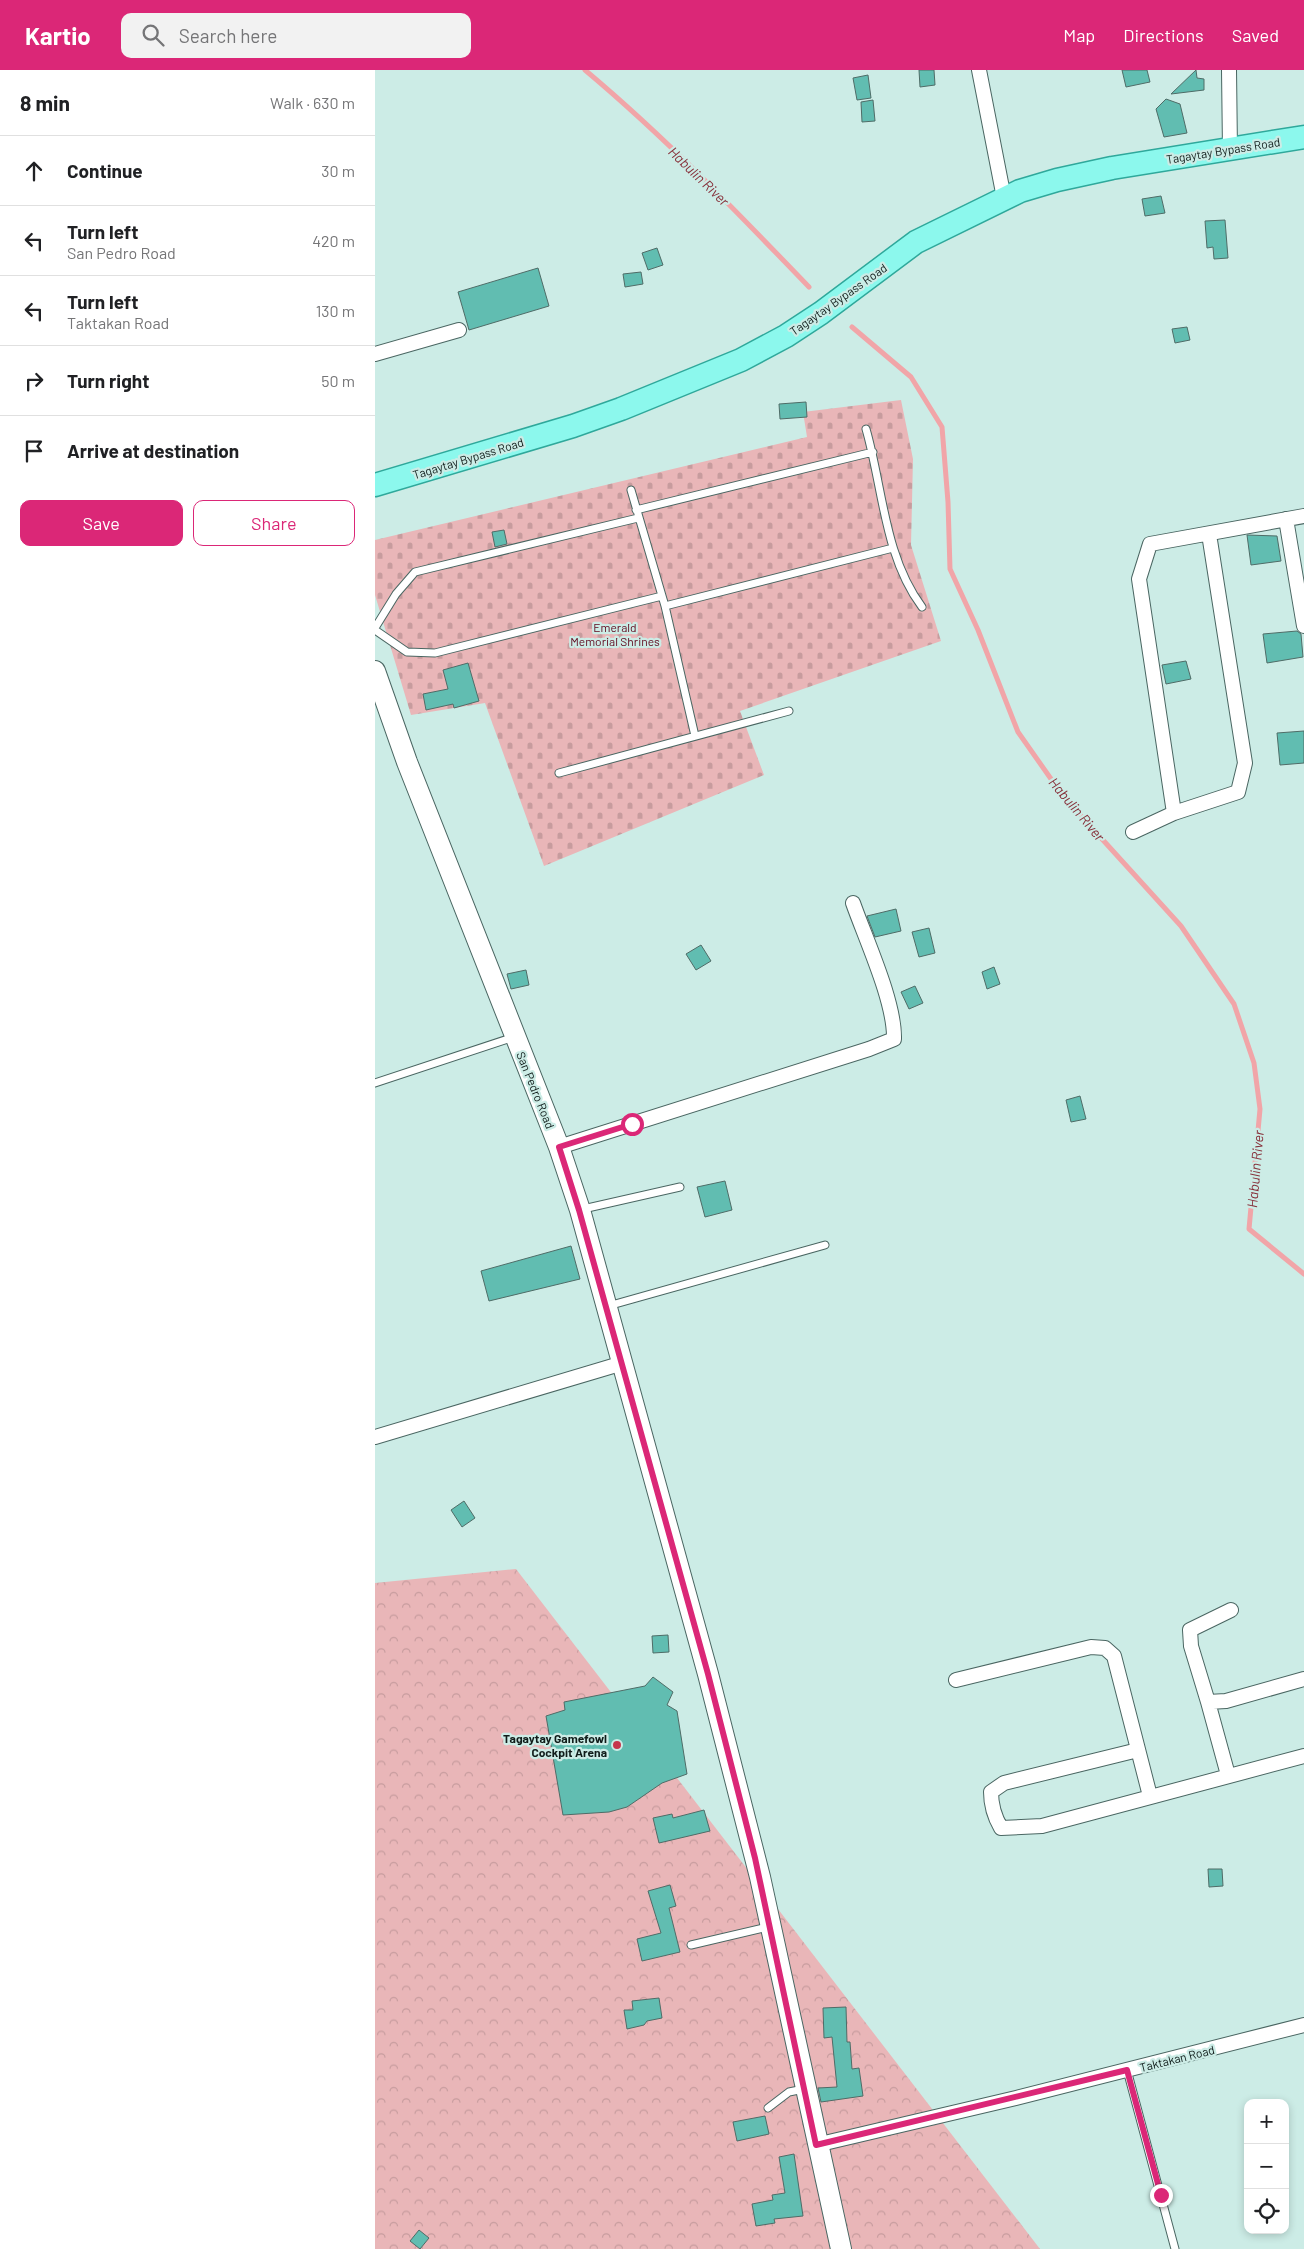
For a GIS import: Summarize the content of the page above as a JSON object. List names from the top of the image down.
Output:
{
  "streets": {
    "main road": ["Tagaytay Bypass Road"],
    "street": ["San Pedro Road", "Taktakan Road"]
  },
  "crossings": [
    ["San Pedro Road", "Taktakan Road"]
  ],
  "water": ["Habulin River"],
  "parks": ["Emerald Memorial Shrines"],
  "places": ["Tagaytay Gamefowl Cockpit Arena"],
  "page": {
    "header": "Kartio",
    "search": "Search here",
    "nav": ["Map", "Directions", "Saved"],
    "heading": ["8 min", "Walk · 630 m"],
    "list": [
      ["Continue", "30 m"],
      ["Turn left", "San Pedro Road", "420 m"],
      ["Turn left", "Taktakan Road", "130 m"],
      ["Turn right", "50 m"],
      "Arrive at destination"
    ],
    "buttons": ["Save", "Share"],
    "map_buttons": ["+", "−"]
  }
}
